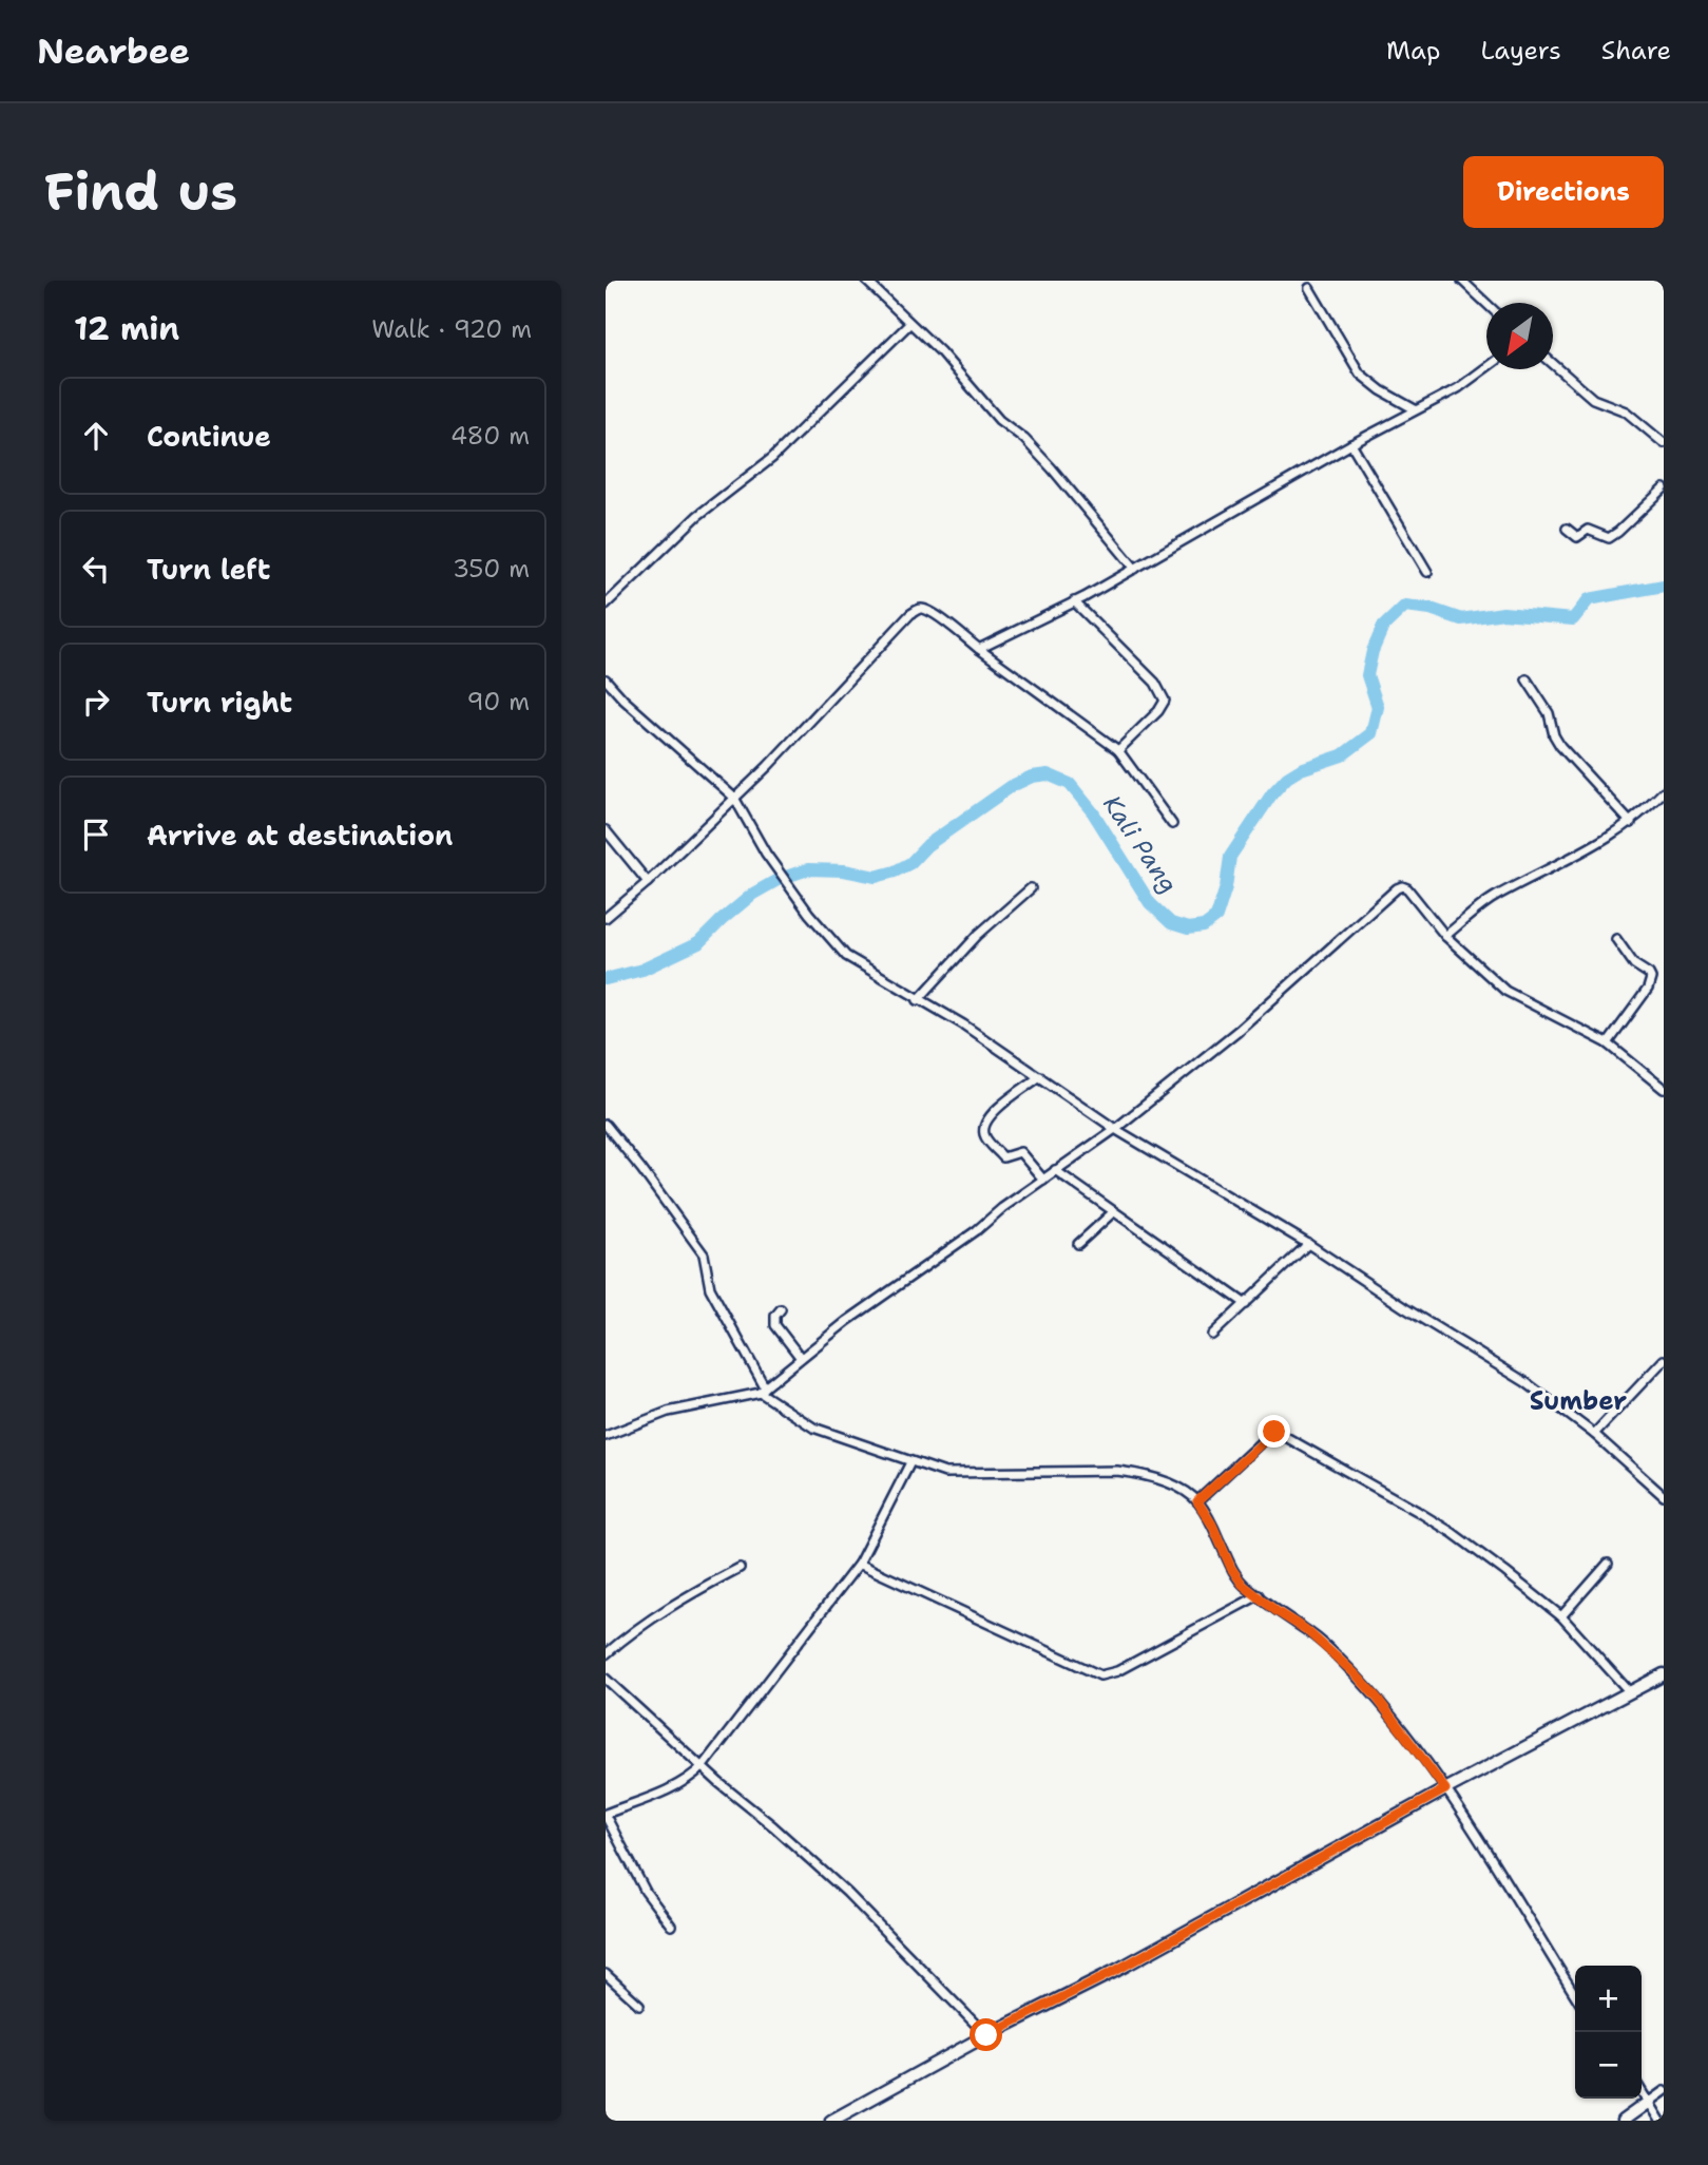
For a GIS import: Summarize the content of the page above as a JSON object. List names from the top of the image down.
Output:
{
  "districts": ["Sumber"],
  "water": ["Kali Pang"],
  "north": "bottom left",
  "page": {
    "header": "Nearbee",
    "nav": ["Map", "Layers", "Share"],
    "buttons": "Directions",
    "title": "Find us",
    "heading": ["12 min", "Walk · 920 m"],
    "list": [
      ["Continue", "480 m"],
      ["Turn left", "350 m"],
      ["Turn right", "90 m"],
      "Arrive at destination"
    ],
    "map_buttons": ["+", "−"]
  }
}
